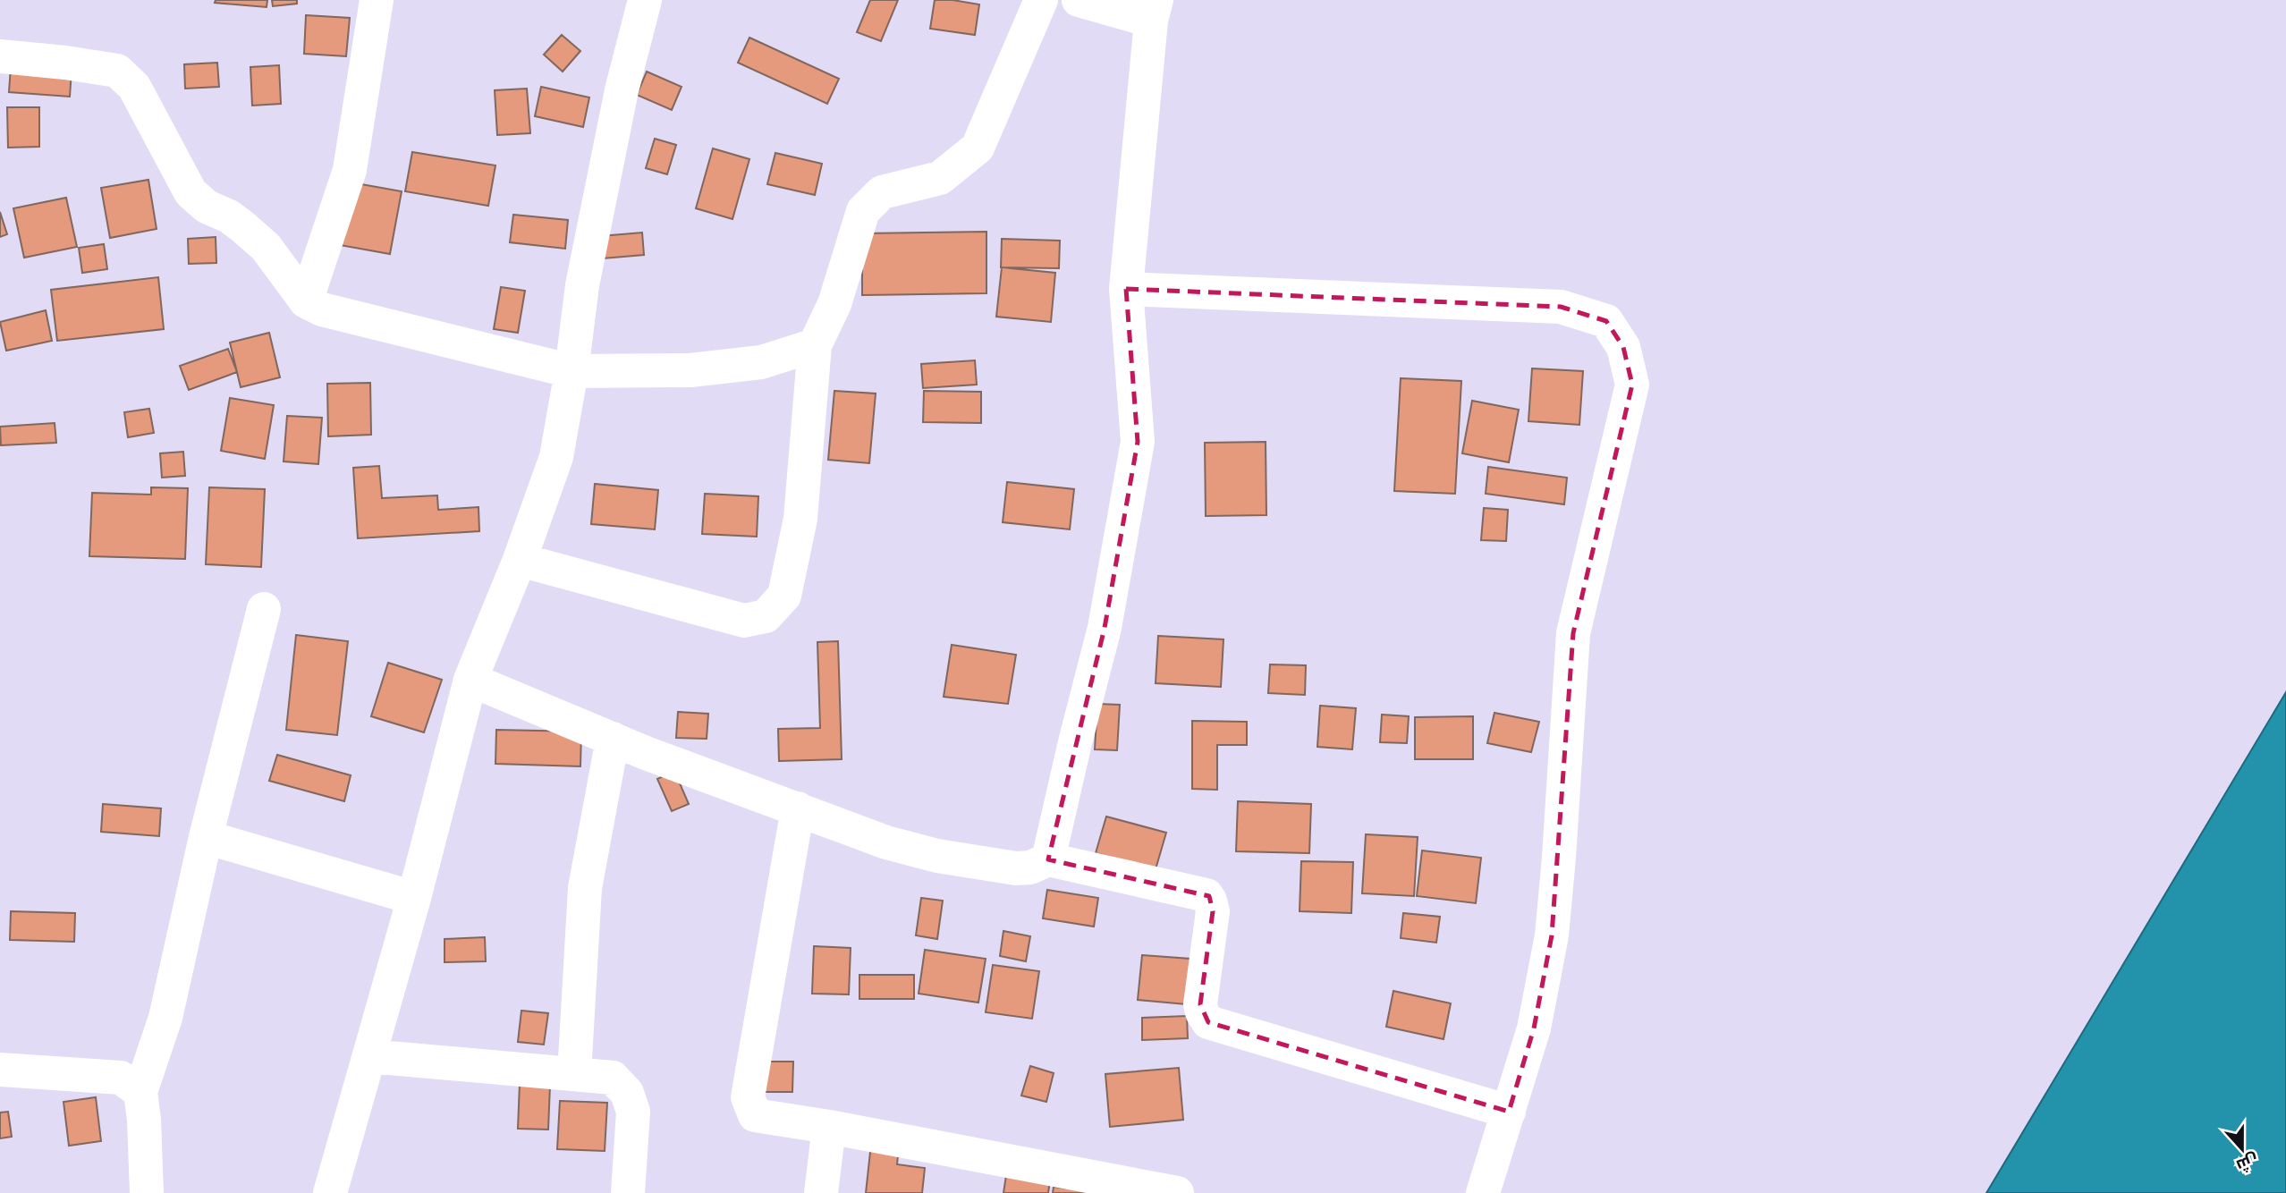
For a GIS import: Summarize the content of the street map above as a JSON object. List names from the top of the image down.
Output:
{
  "north": "bottom"
}
